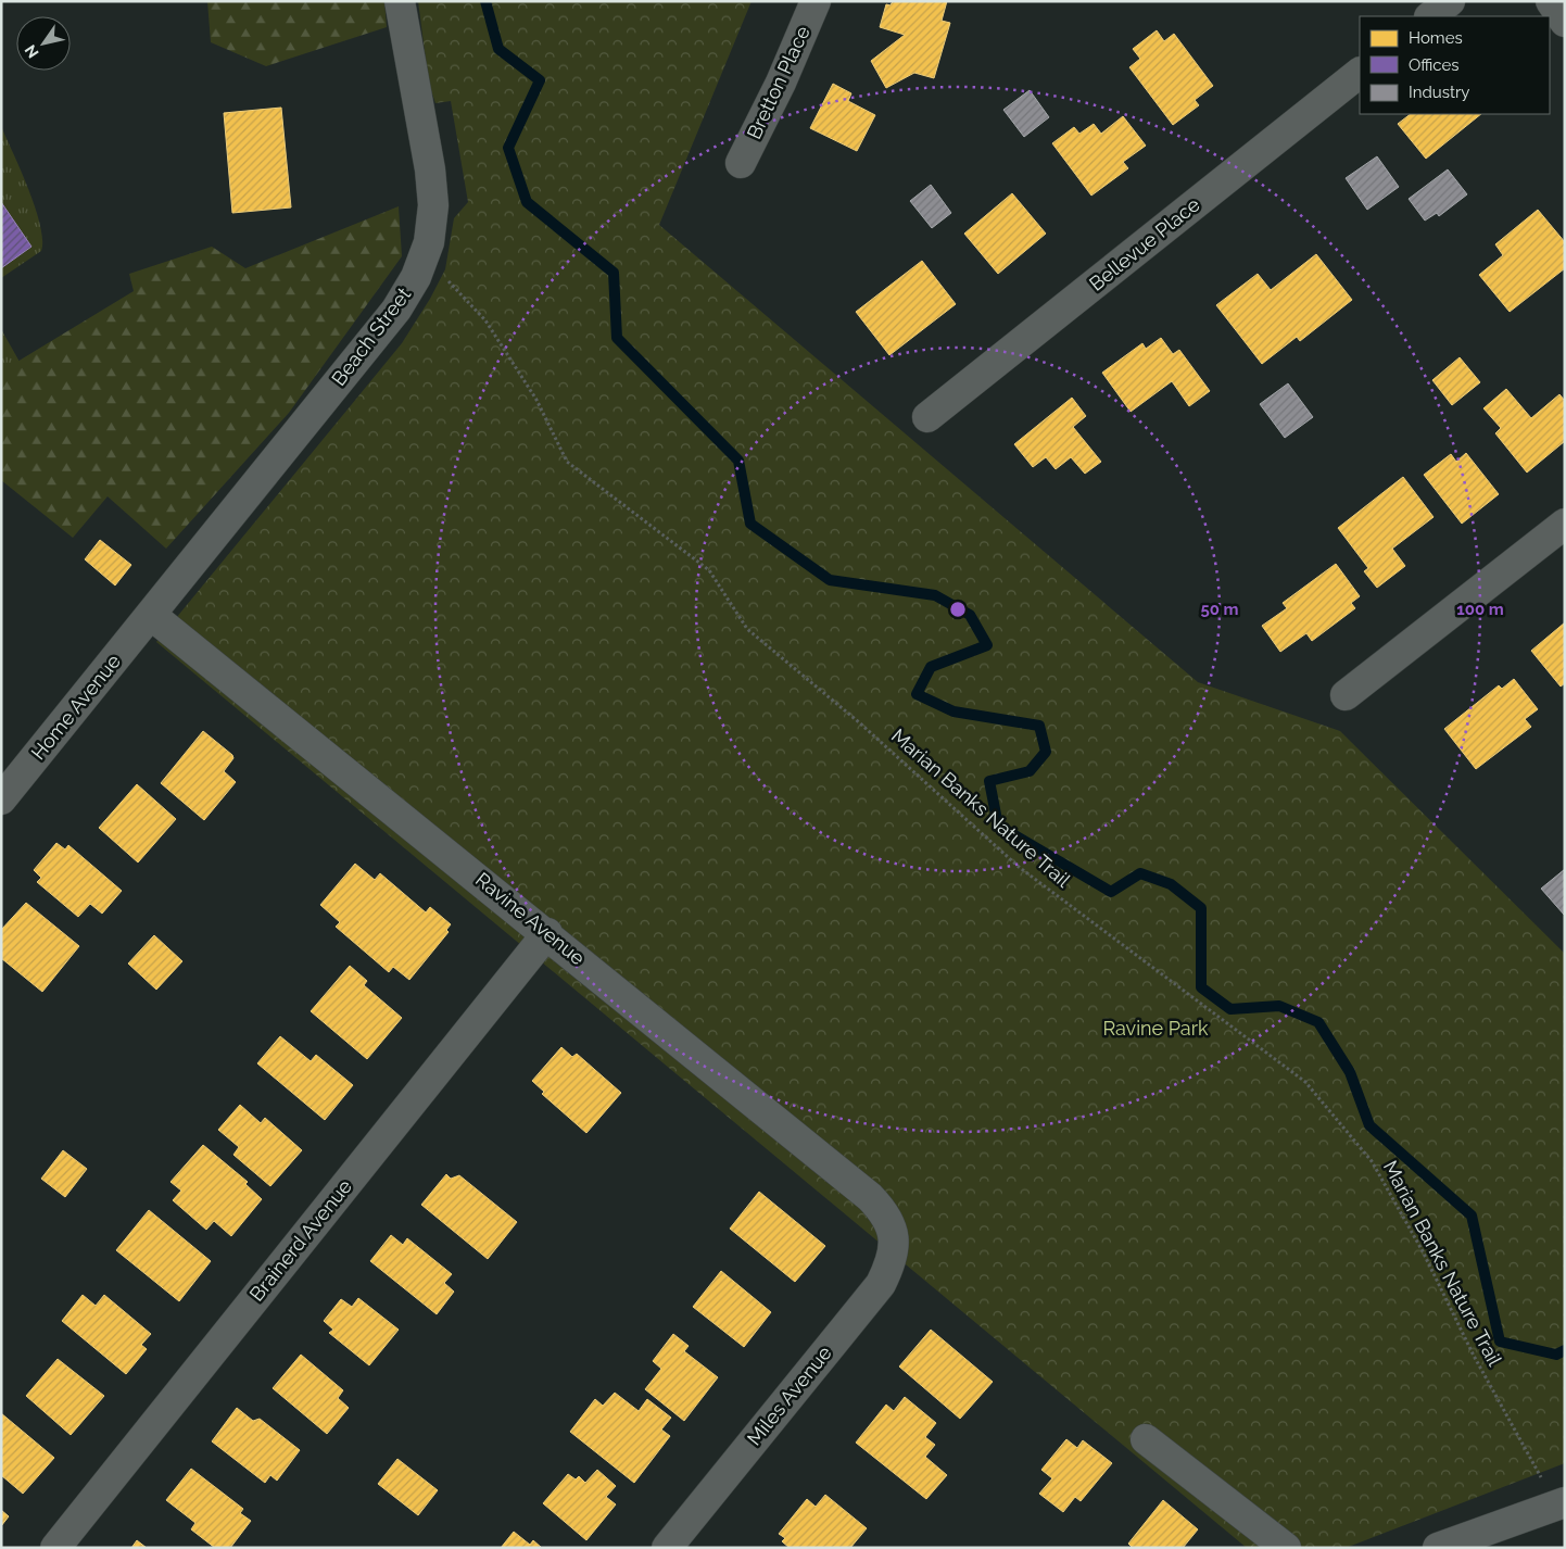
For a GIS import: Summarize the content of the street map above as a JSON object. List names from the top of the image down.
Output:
{
  "streets": {
    "street": [
      "Bretton Place",
      "Bellevue Place",
      "Beach Street",
      "Home Avenue",
      "Ravine Avenue",
      "Brainerd Avenue",
      "Miles Avenue"
    ],
    "path": ["Marian Banks Nature Trail"]
  },
  "crossings": [
    ["Beach Street", "Home Avenue"],
    ["Beach Street", "Marian Banks Nature Trail"],
    ["Beach Street", "Ravine Avenue"],
    ["Home Avenue", "Ravine Avenue"],
    ["Ravine Avenue", "Brainerd Avenue"],
    ["Ravine Avenue", "Miles Avenue"]
  ],
  "parks": ["Ravine Park"],
  "legend": ["Homes", "Offices", "Industry"],
  "north": "bottom left",
  "rings": ["50 m", "100 m"]
}
